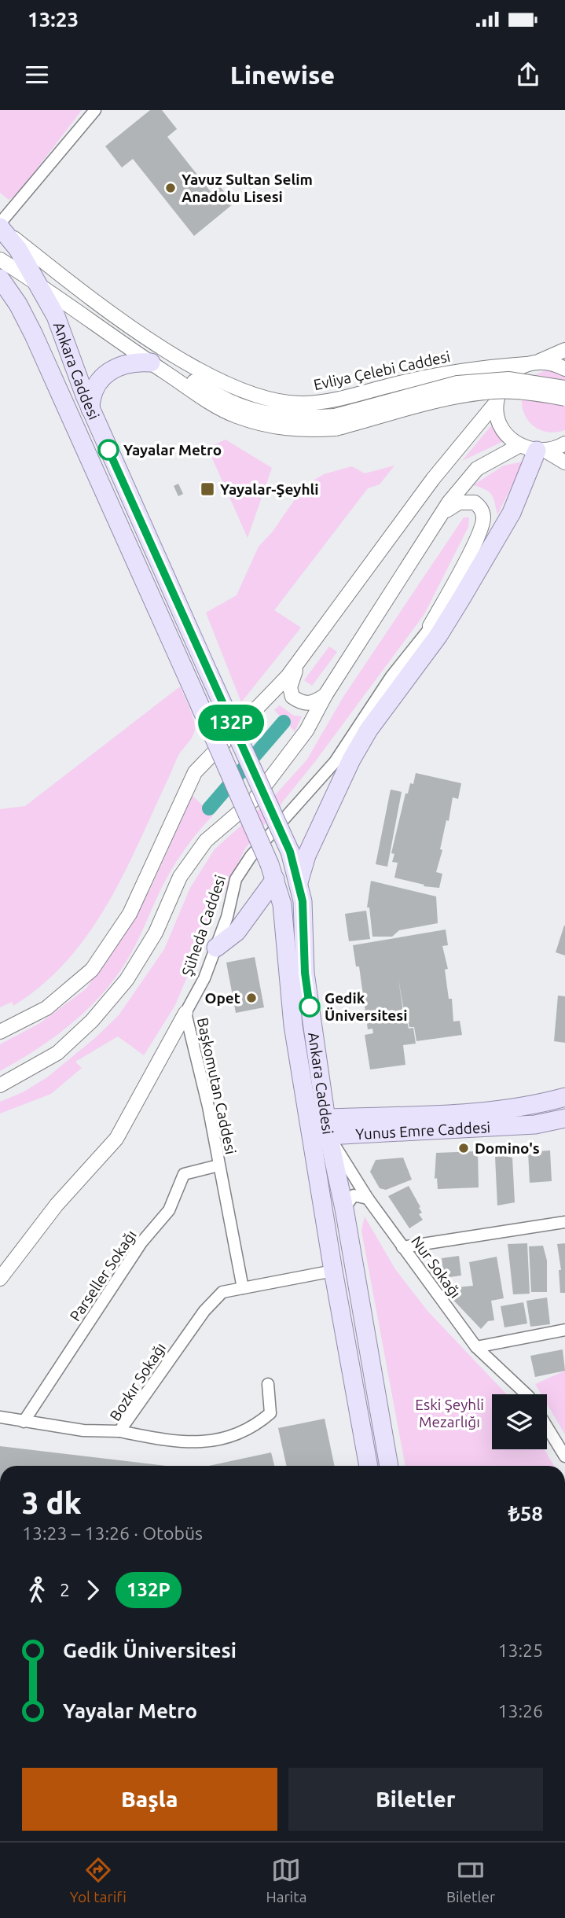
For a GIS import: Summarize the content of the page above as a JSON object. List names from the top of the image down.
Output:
{
  "streets": {
    "main road": ["Ankara Caddesi", "Yunus Emre Caddesi"],
    "street": [
      "Evliya Çelebi Caddesi",
      "Şüheda Caddesi",
      "Başkomutan Caddesi",
      "Nur Sokağı",
      "Parseller Sokağı",
      "Bozkır Sokağı"
    ]
  },
  "crossings": [
    ["Evliya Çelebi Caddesi", "Ankara Caddesi"],
    ["Ankara Caddesi", "Yunus Emre Caddesi"],
    ["Ankara Caddesi", "Nur Sokağı"],
    ["Ankara Caddesi", "Bozkır Sokağı"],
    ["Şüheda Caddesi", "Başkomutan Caddesi"],
    ["Başkomutan Caddesi", "Parseller Sokağı"],
    ["Başkomutan Caddesi", "Bozkır Sokağı"],
    ["Yunus Emre Caddesi", "Nur Sokağı"]
  ],
  "parks": ["Eski Şeyhli Mezarlığı"],
  "places": {
    "other": [
      "Yavuz Sultan Selim Anadolu Lisesi",
      "Yayalar Metro",
      "Opet",
      "Gedik Üniversitesi",
      "Domino's"
    ],
    "transit": ["Yayalar-Şeyhli"]
  },
  "lines": ["bus line 132P"],
  "page": {
    "status": "13:23",
    "header": "Linewise",
    "on_map": "132P",
    "heading": ["3 dk", "13:23 – 13:26 · Otobüs", "₺58"],
    "legs": ["2", "132P"],
    "list": [
      {
        "name": "Gedik Üniversitesi",
        "value": "13:25"
      },
      {
        "name": "Yayalar Metro",
        "value": "13:26"
      }
    ],
    "buttons": ["Başla", "Biletler"],
    "tabs": ["Yol tarifi", "Harita", "Biletler"]
  }
}
